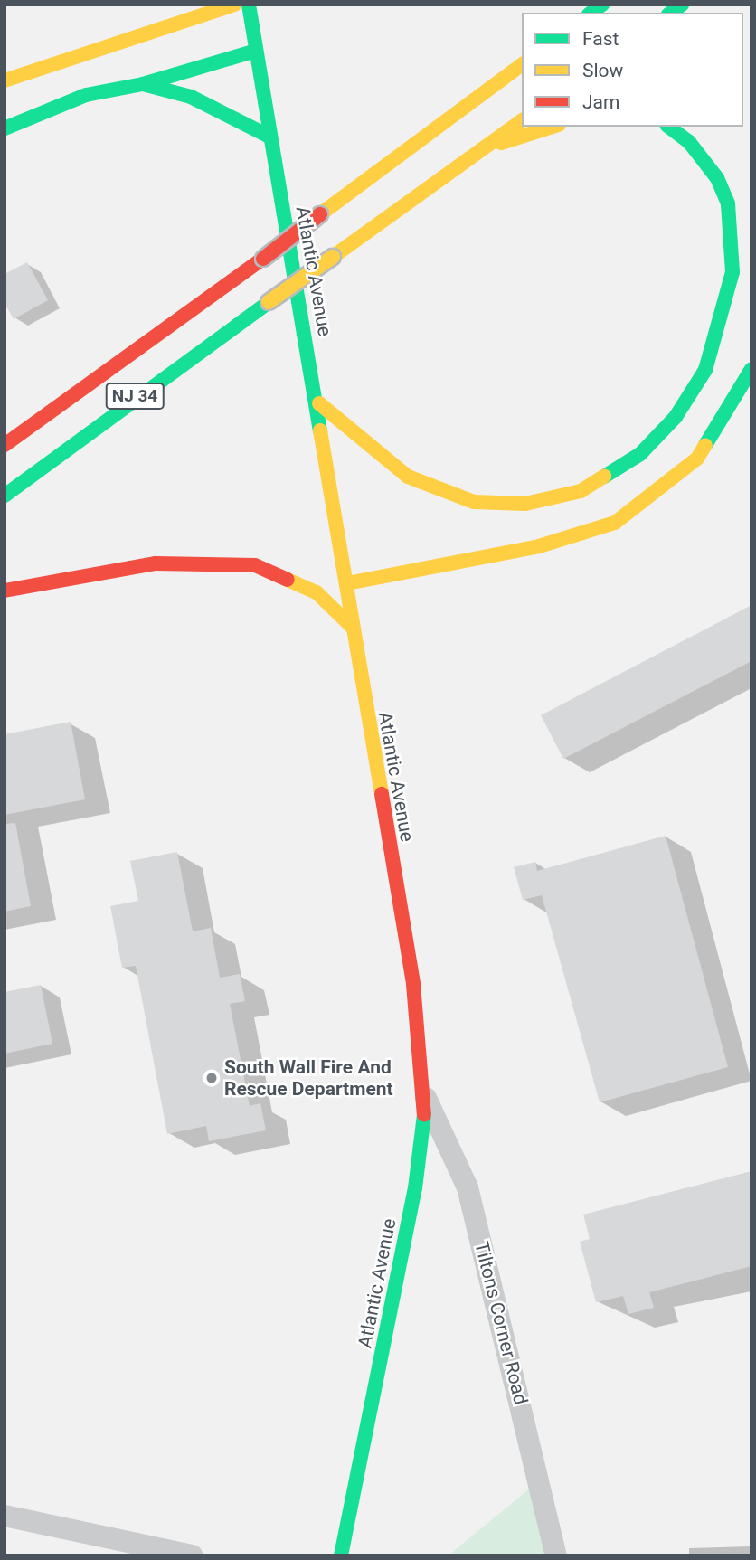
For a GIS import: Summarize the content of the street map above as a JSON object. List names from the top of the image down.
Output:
{
  "streets": {
    "main road": ["Atlantic Avenue", "NJ 34"],
    "street": ["Tiltons Corner Road"]
  },
  "crossings": [
    ["Atlantic Avenue", "Tiltons Corner Road"]
  ],
  "places": ["South Wall Fire And Rescue Department"],
  "legend": ["Fast", "Slow", "Jam"]
}
